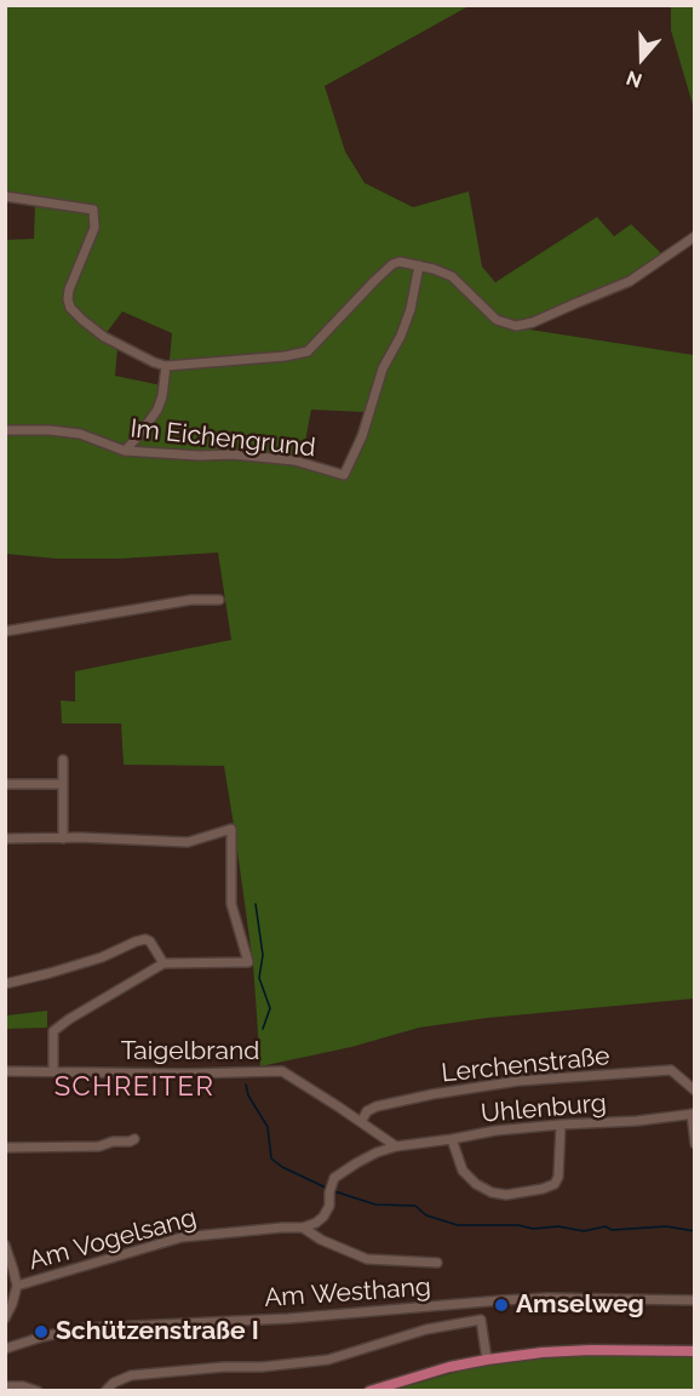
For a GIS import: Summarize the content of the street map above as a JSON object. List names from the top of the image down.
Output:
{
  "streets": {
    "street": [
      "Im Eichengrund",
      "Taigelbrand",
      "Lerchenstraße",
      "Uhlenburg",
      "Am Vogelsang",
      "Am Westhang"
    ]
  },
  "crossings": [
    ["Taigelbrand", "Lerchenstraße"],
    ["Taigelbrand", "Uhlenburg"]
  ],
  "districts": ["SCHREITER"],
  "places": ["Amselweg", "Schützenstraße I"],
  "north": "bottom"
}
